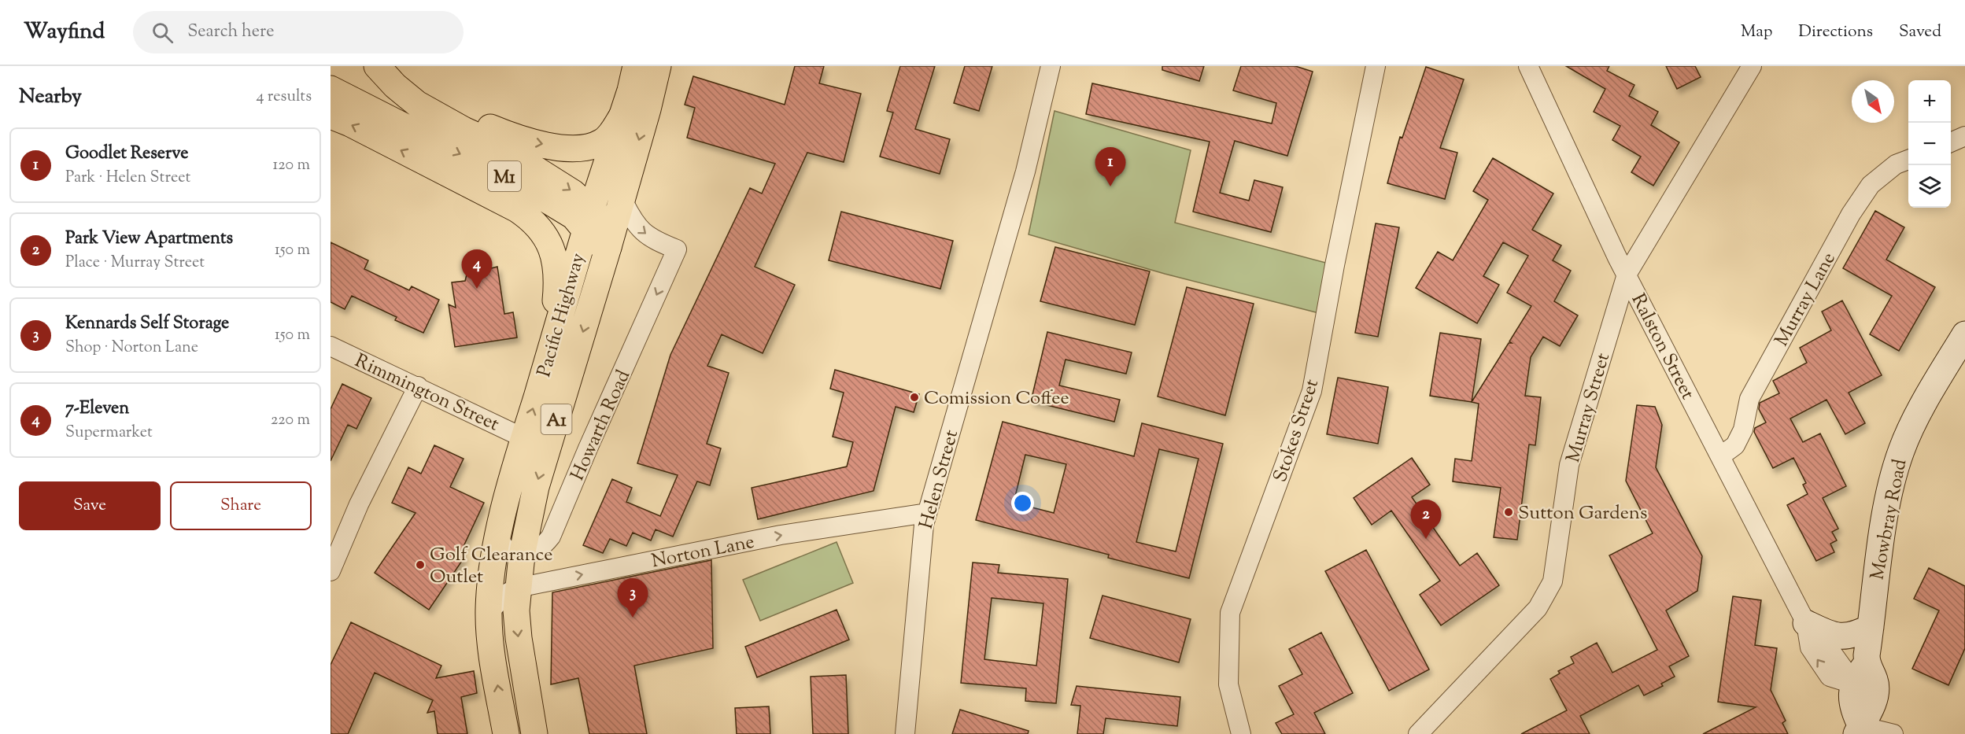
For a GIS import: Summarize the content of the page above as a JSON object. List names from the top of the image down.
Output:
{
  "streets": {
    "main road": [
      "M1",
      "Pacific Highway",
      "A1",
      "Mowbray Road"
    ],
    "street": [
      "Murray Lane",
      "Ralston Street",
      "Rimmington Street",
      "Murray Street",
      "Howarth Road",
      "Stokes Street",
      "Helen Street",
      "Norton Lane"
    ]
  },
  "crossings": [
    ["M1", "Pacific Highway"],
    ["M1", "A1"],
    ["Murray Lane", "Ralston Street"],
    ["Pacific Highway", "Rimmington Street"],
    ["Pacific Highway", "A1"],
    ["Pacific Highway", "Howarth Road"],
    ["Pacific Highway", "Norton Lane"],
    ["Ralston Street", "Murray Street"],
    ["Ralston Street", "Mowbray Road"],
    ["Helen Street", "Norton Lane"]
  ],
  "one_way": ["Howarth Road", "Norton Lane"],
  "places": ["Comission Coffee", "Sutton Gardens", "Golf Clearance Outlet"],
  "north": "bottom right",
  "page": {
    "header": "Wayfind",
    "search": "Search here",
    "nav": ["Map", "Directions", "Saved"],
    "heading": ["Nearby", "4 results"],
    "map_buttons": ["+", "−"],
    "list": [
      {
        "mark": "1",
        "name": "Goodlet Reserve",
        "note": "Park · Helen Street",
        "value": "120 m"
      },
      {
        "mark": "2",
        "name": "Park View Apartments",
        "note": "Place · Murray Street",
        "value": "150 m"
      },
      {
        "mark": "3",
        "name": "Kennards Self Storage",
        "note": "Shop · Norton Lane",
        "value": "150 m"
      },
      {
        "mark": "4",
        "name": "7-Eleven",
        "note": "Supermarket",
        "value": "220 m"
      }
    ],
    "pins": [
      "1",
      "4",
      "2",
      "3"
    ],
    "buttons": ["Save", "Share"]
  }
}
